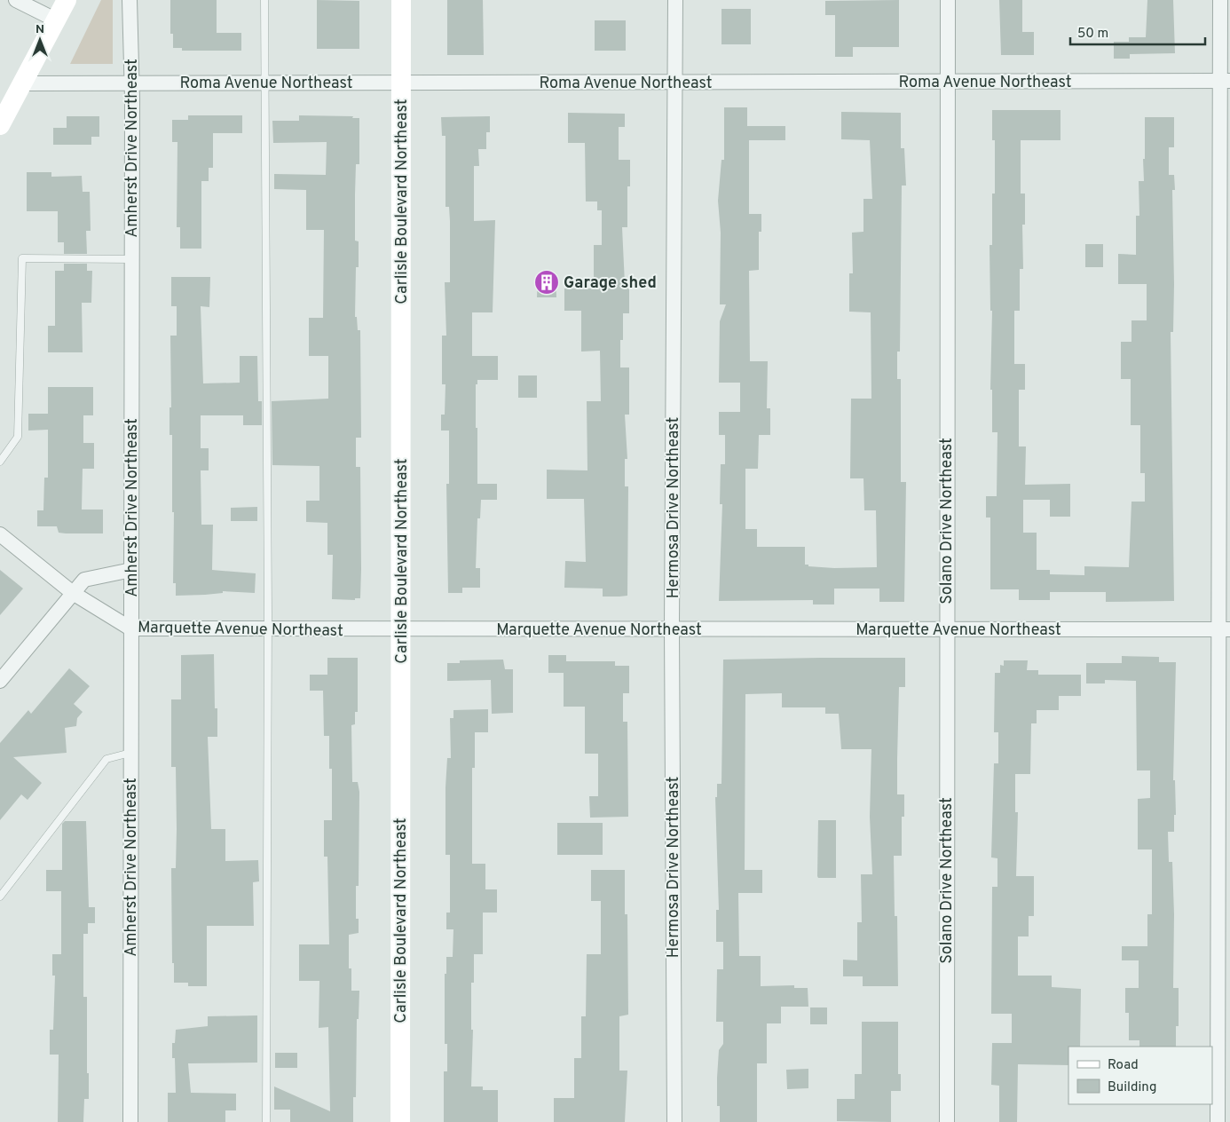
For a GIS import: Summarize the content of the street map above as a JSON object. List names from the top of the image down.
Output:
{
  "streets": {
    "street": [
      "Roma Avenue Northeast",
      "Amherst Drive Northeast",
      "Carlisle Boulevard Northeast",
      "Hermosa Drive Northeast",
      "Solano Drive Northeast",
      "Marquette Avenue Northeast"
    ]
  },
  "crossings": [
    ["Roma Avenue Northeast", "Amherst Drive Northeast"],
    ["Roma Avenue Northeast", "Carlisle Boulevard Northeast"],
    ["Roma Avenue Northeast", "Hermosa Drive Northeast"],
    ["Roma Avenue Northeast", "Solano Drive Northeast"],
    ["Amherst Drive Northeast", "Marquette Avenue Northeast"],
    ["Carlisle Boulevard Northeast", "Marquette Avenue Northeast"],
    ["Hermosa Drive Northeast", "Marquette Avenue Northeast"],
    ["Solano Drive Northeast", "Marquette Avenue Northeast"]
  ],
  "places": {
    "building": ["Garage shed"]
  },
  "legend": ["Road", "Building"],
  "scale_bar": "50 m",
  "north": "top"
}
